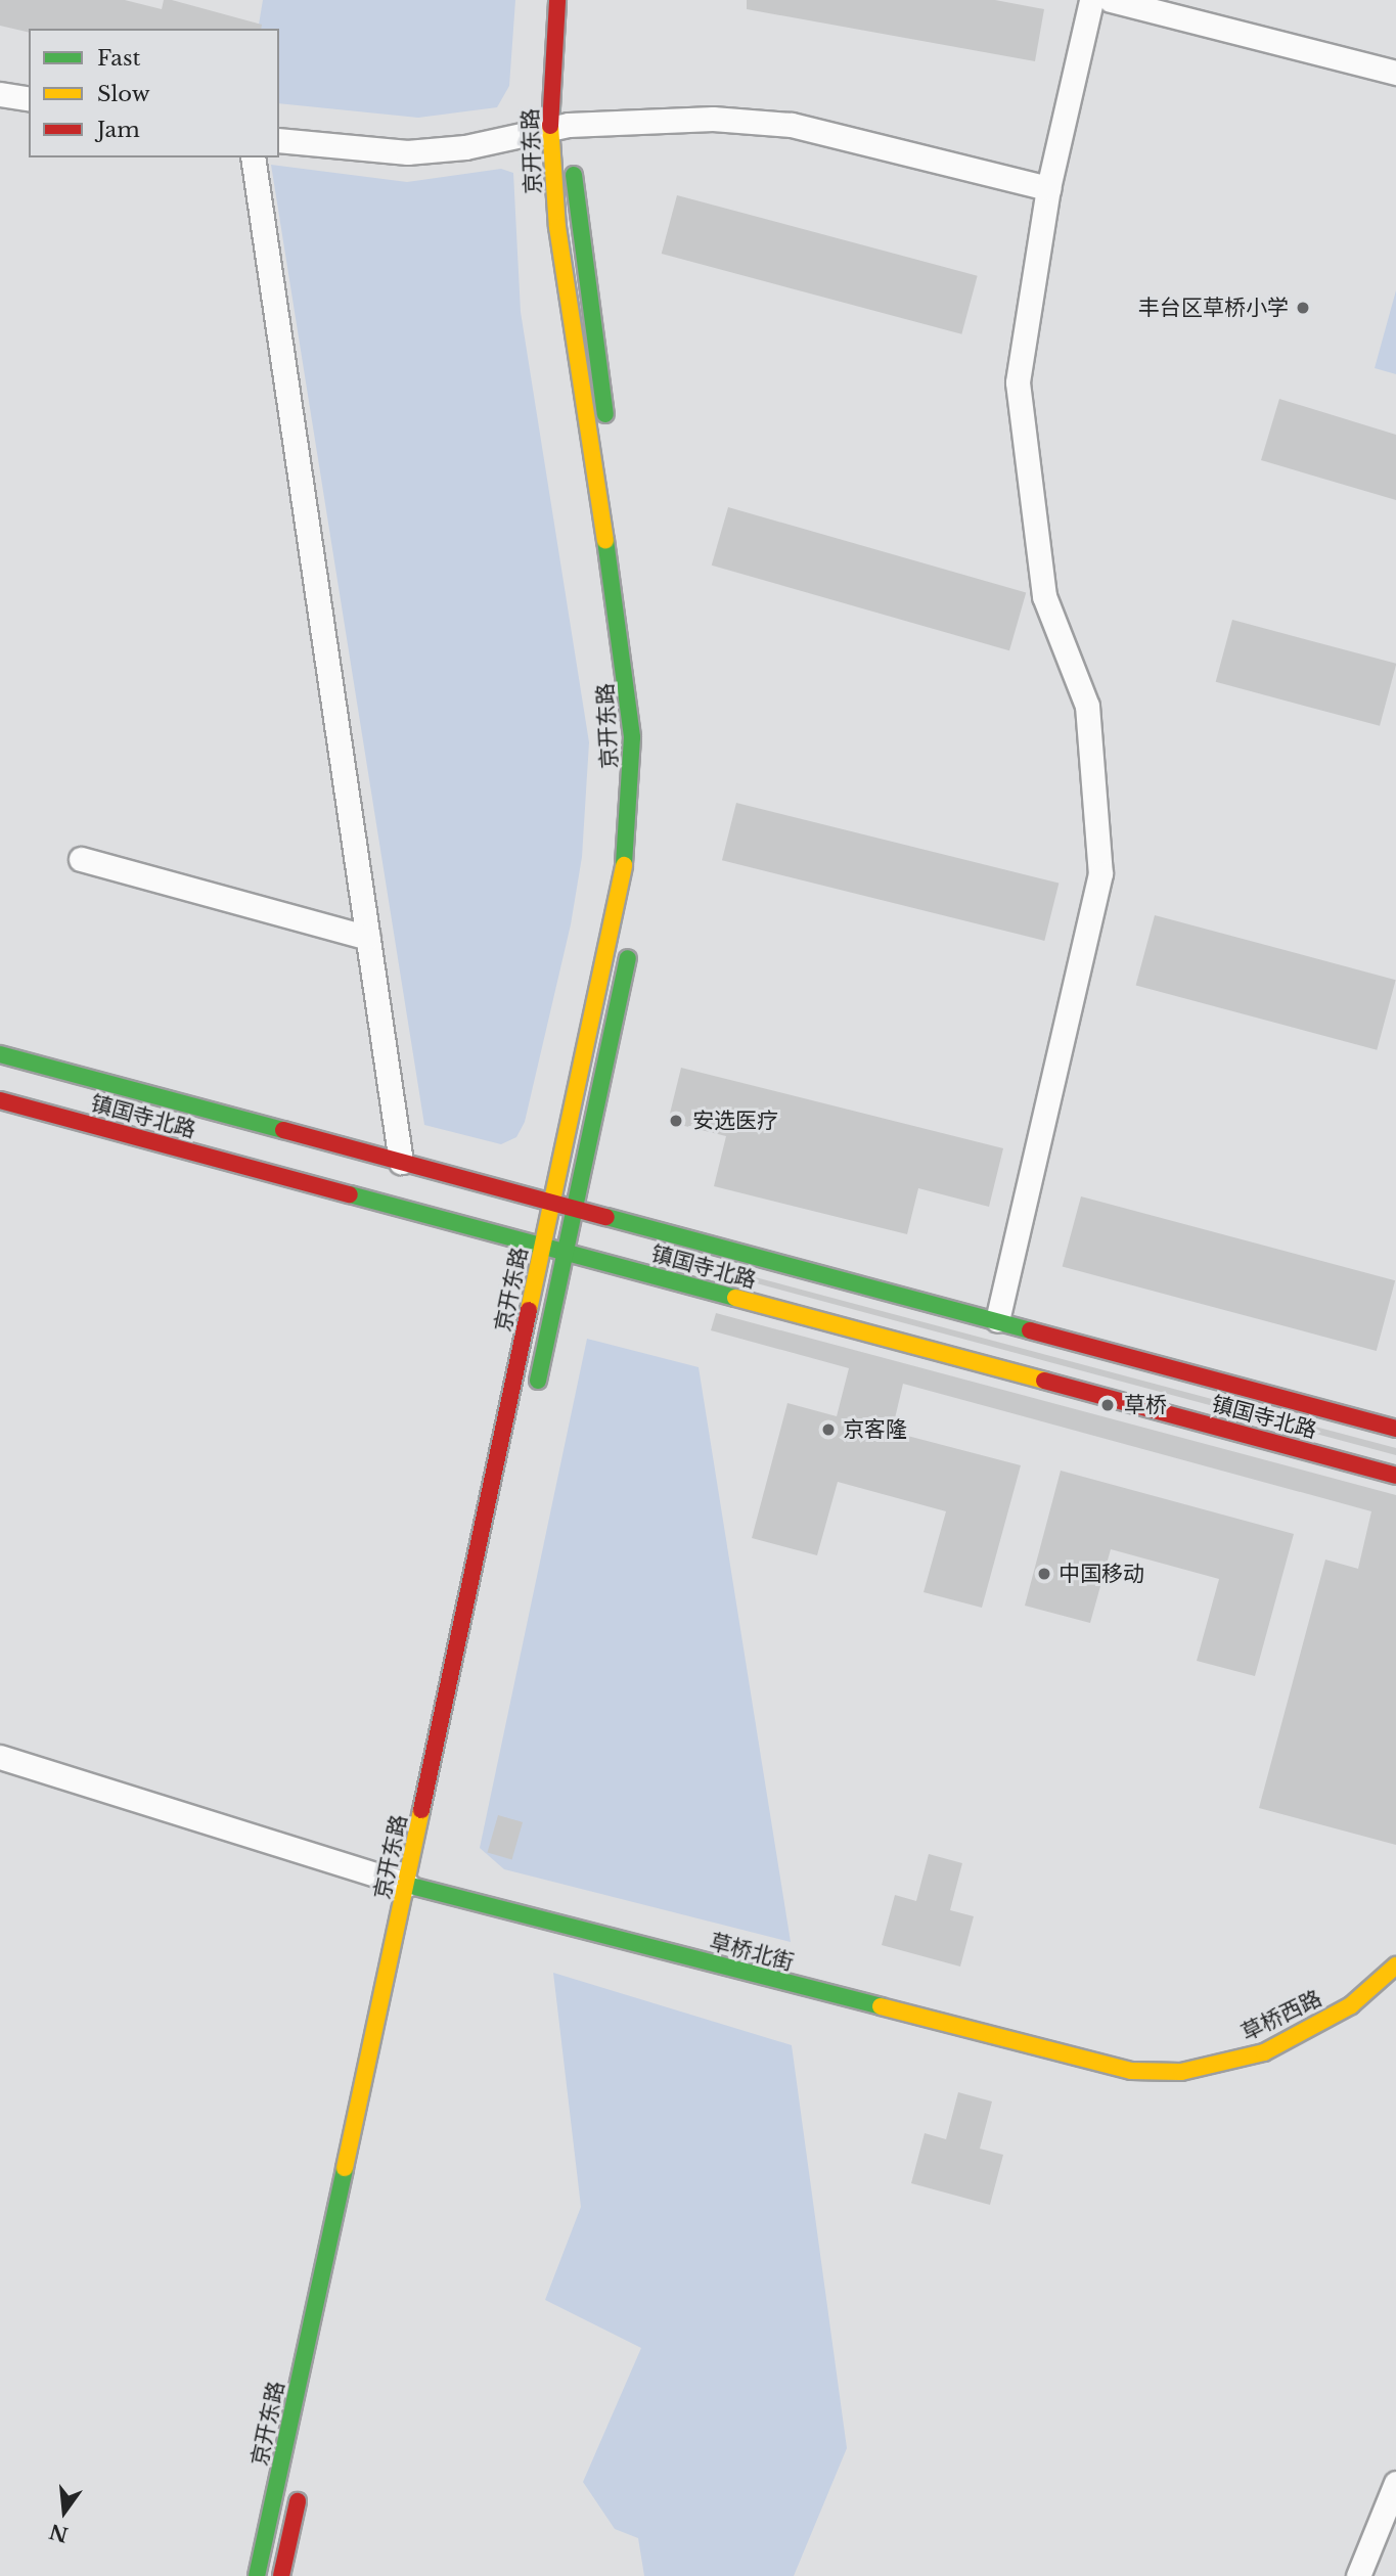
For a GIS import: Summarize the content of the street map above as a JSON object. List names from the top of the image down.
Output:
{
  "streets": {
    "street": [
      "京开东路",
      "镇国寺北路",
      "草桥北街",
      "草桥西路"
    ]
  },
  "crossings": [
    ["京开东路", "镇国寺北路"],
    ["京开东路", "草桥北街"],
    ["草桥北街", "草桥西路"]
  ],
  "places": [
    "丰台区草桥小学",
    "安选医疗",
    "草桥",
    "京客隆",
    "中国移动"
  ],
  "legend": ["Fast", "Slow", "Jam"],
  "north": "bottom"
}
